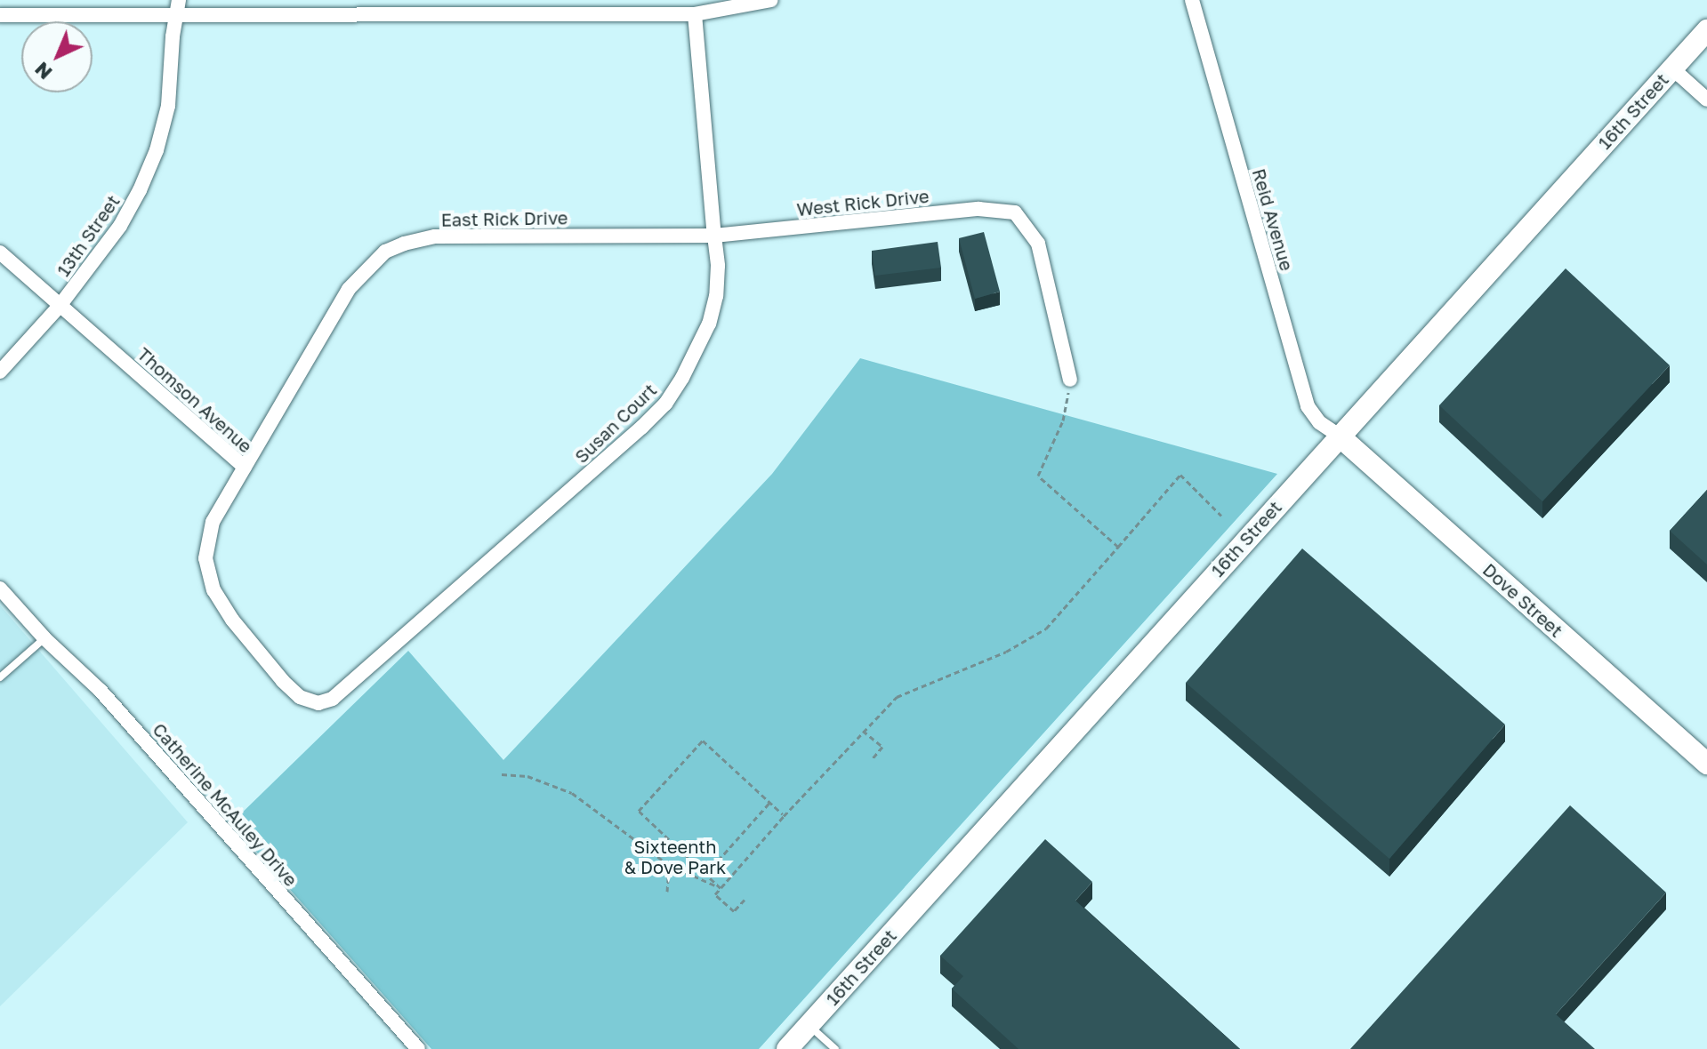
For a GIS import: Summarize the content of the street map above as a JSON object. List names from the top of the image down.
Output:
{
  "streets": {
    "street": [
      "16th Street",
      "West Rick Drive",
      "East Rick Drive",
      "Reid Avenue",
      "13th Street",
      "Thomson Avenue",
      "Susan Court",
      "Dove Street",
      "Catherine McAuley Drive"
    ]
  },
  "crossings": [
    ["16th Street", "Reid Avenue"],
    ["16th Street", "Dove Street"],
    ["West Rick Drive", "East Rick Drive"],
    ["West Rick Drive", "Susan Court"],
    ["East Rick Drive", "Thomson Avenue"],
    ["East Rick Drive", "Susan Court"],
    ["Reid Avenue", "Dove Street"],
    ["13th Street", "Thomson Avenue"],
    ["Thomson Avenue", "Susan Court"]
  ],
  "parks": ["Sixteenth & Dove Park"],
  "north": "bottom left"
}
